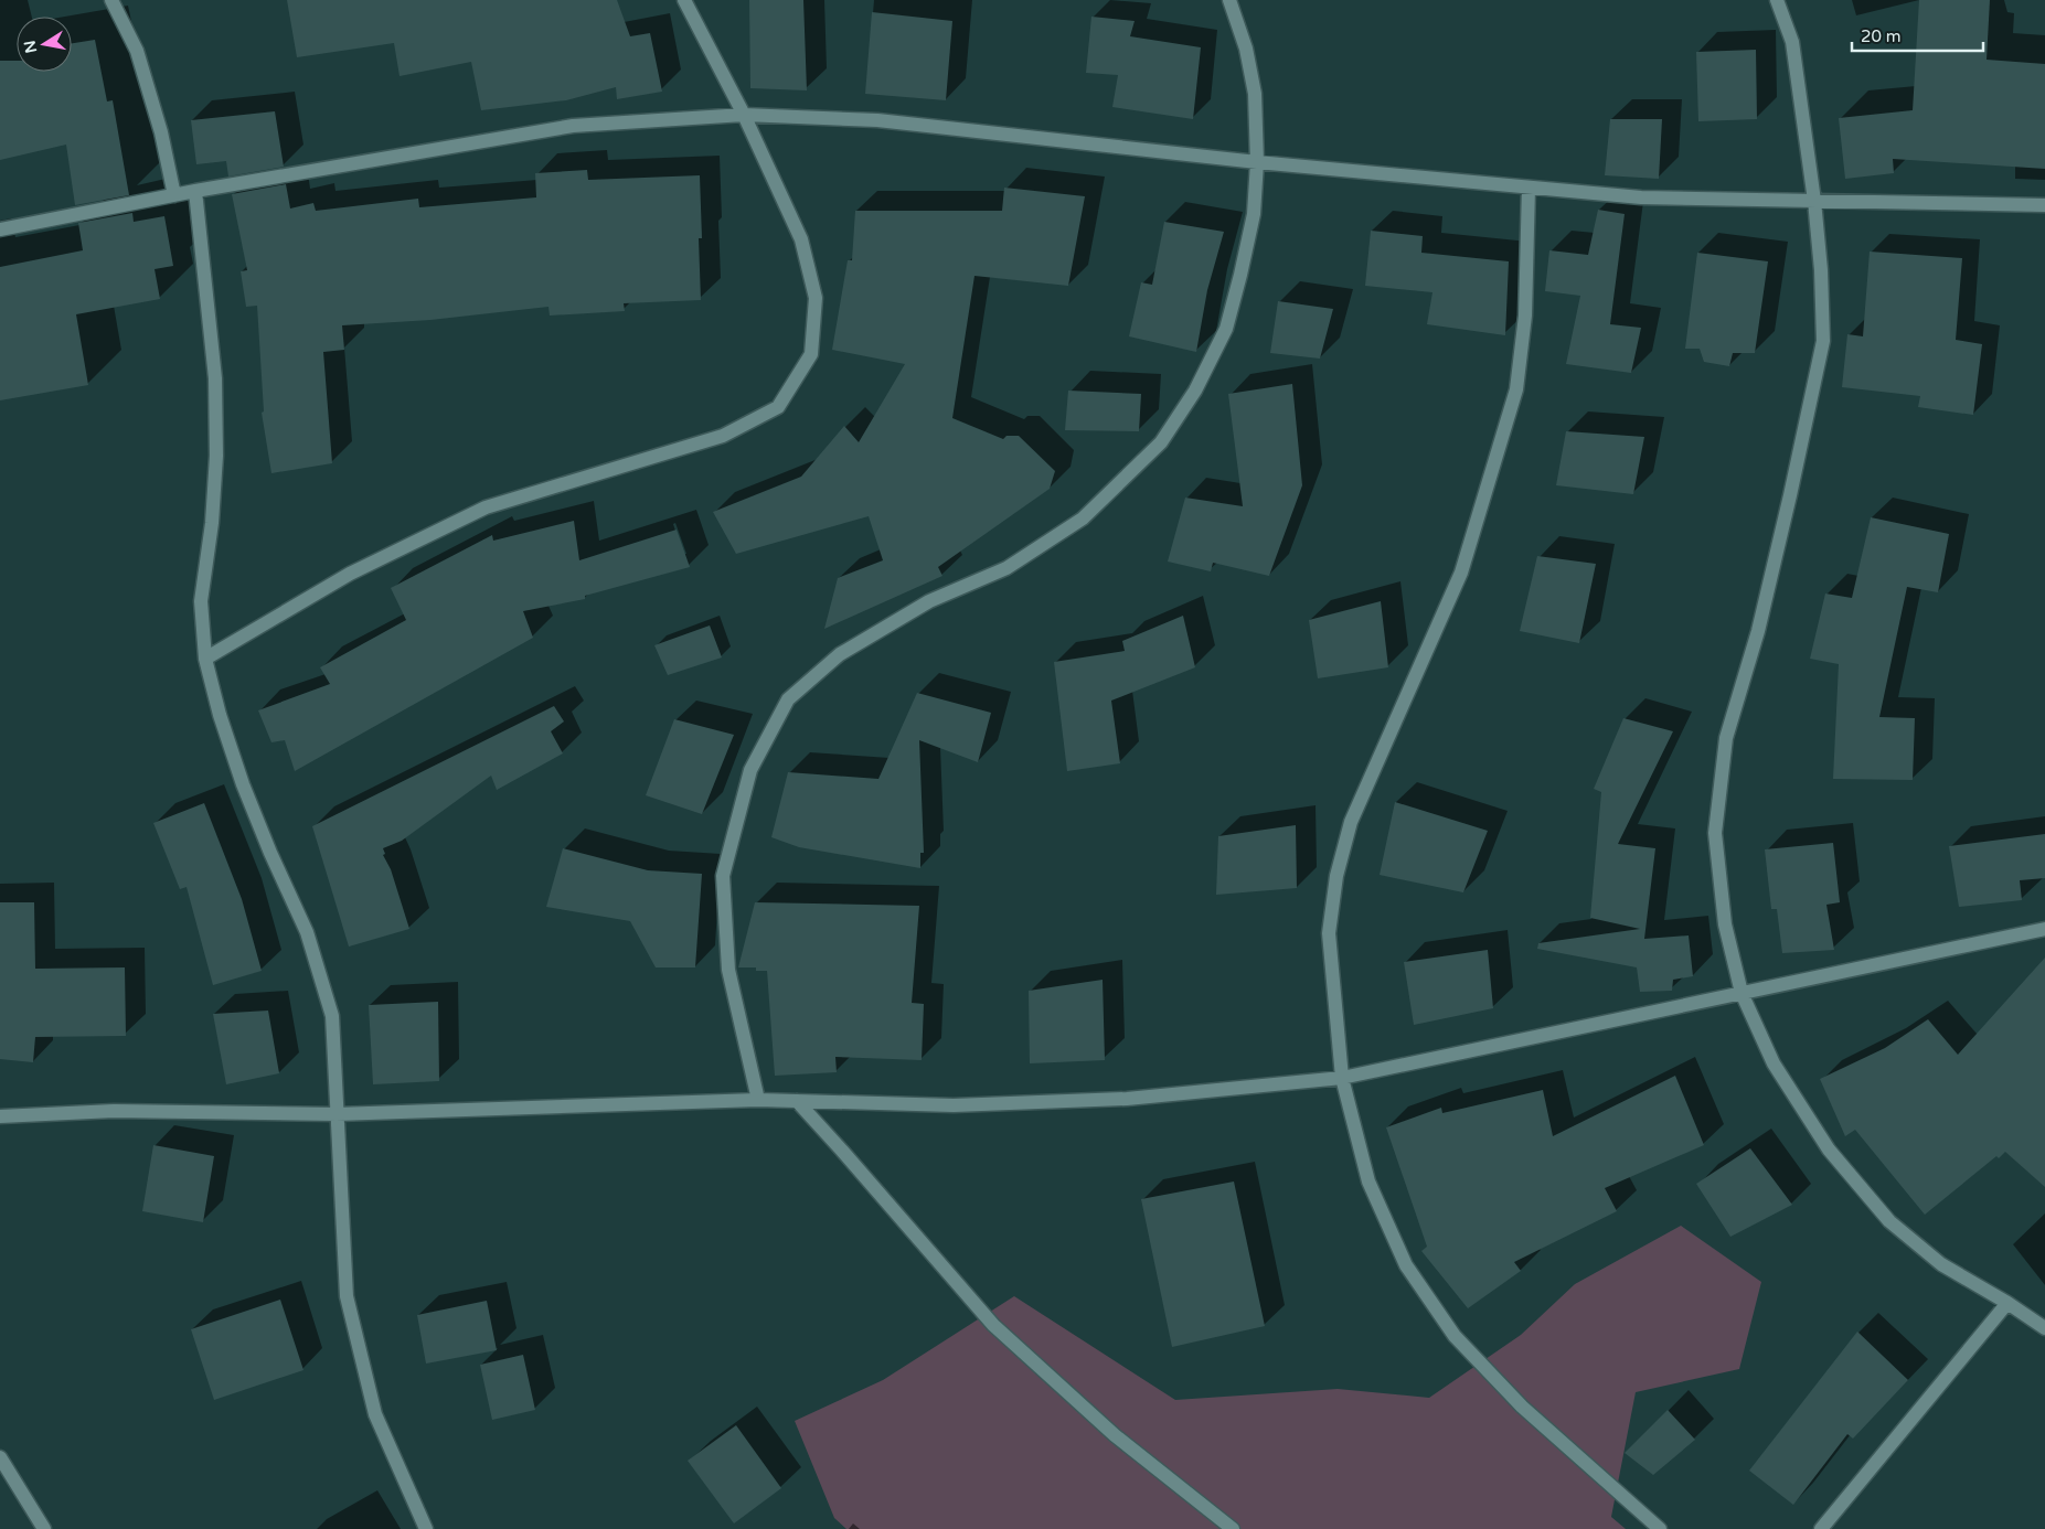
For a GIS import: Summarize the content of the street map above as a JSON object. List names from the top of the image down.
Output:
{
  "scale_bar": "20 m",
  "north": "left"
}
